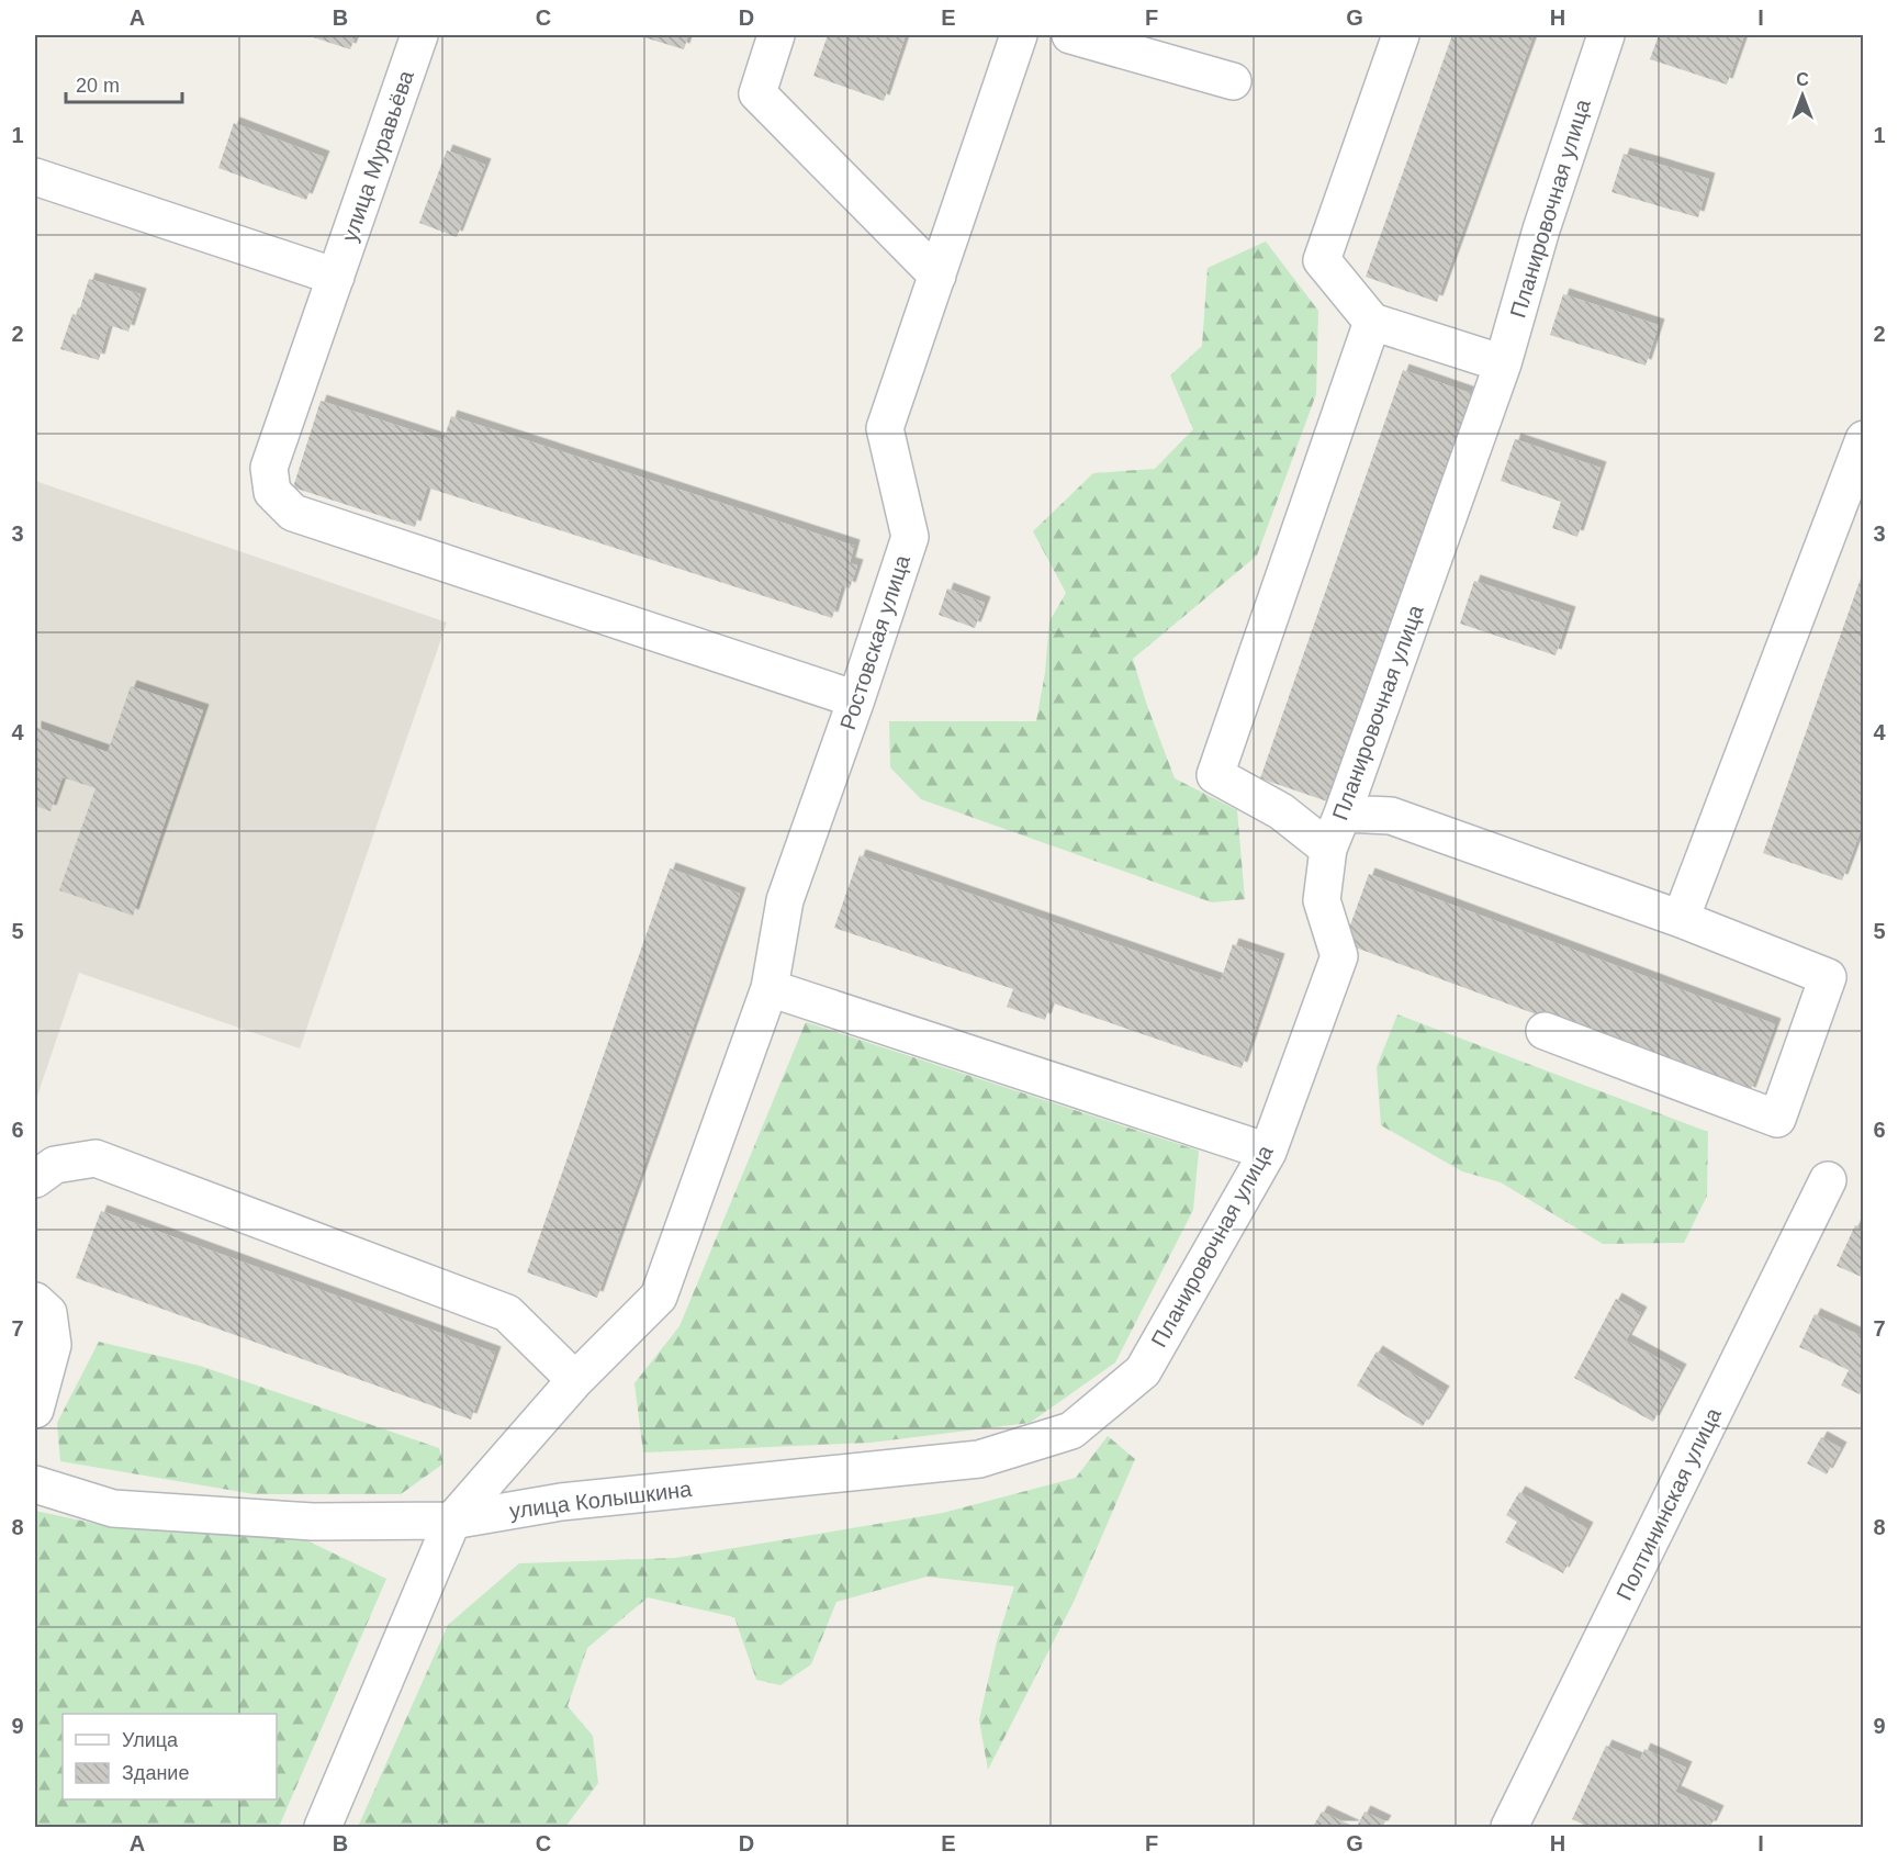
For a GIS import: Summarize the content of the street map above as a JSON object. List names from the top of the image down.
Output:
{
  "streets": {
    "street": [
      "улица Муравьёва",
      "Планировочная улица",
      "Ростовская улица",
      "улица Колышкина",
      "Полтининская улица"
    ]
  },
  "crossings": [
    ["улица Муравьёва", "Ростовская улица"],
    ["Планировочная улица", "улица Колышкина"],
    ["Ростовская улица", "улица Колышкина"]
  ],
  "legend": ["Улица", "Здание"],
  "scale_bar": "20 m",
  "north": "top",
  "grid": {
    "columns": [
      "A",
      "B",
      "C",
      "D",
      "E",
      "F",
      "G",
      "H",
      "I"
    ],
    "rows": [
      "1",
      "2",
      "3",
      "4",
      "5",
      "6",
      "7",
      "8",
      "9"
    ]
  }
}
